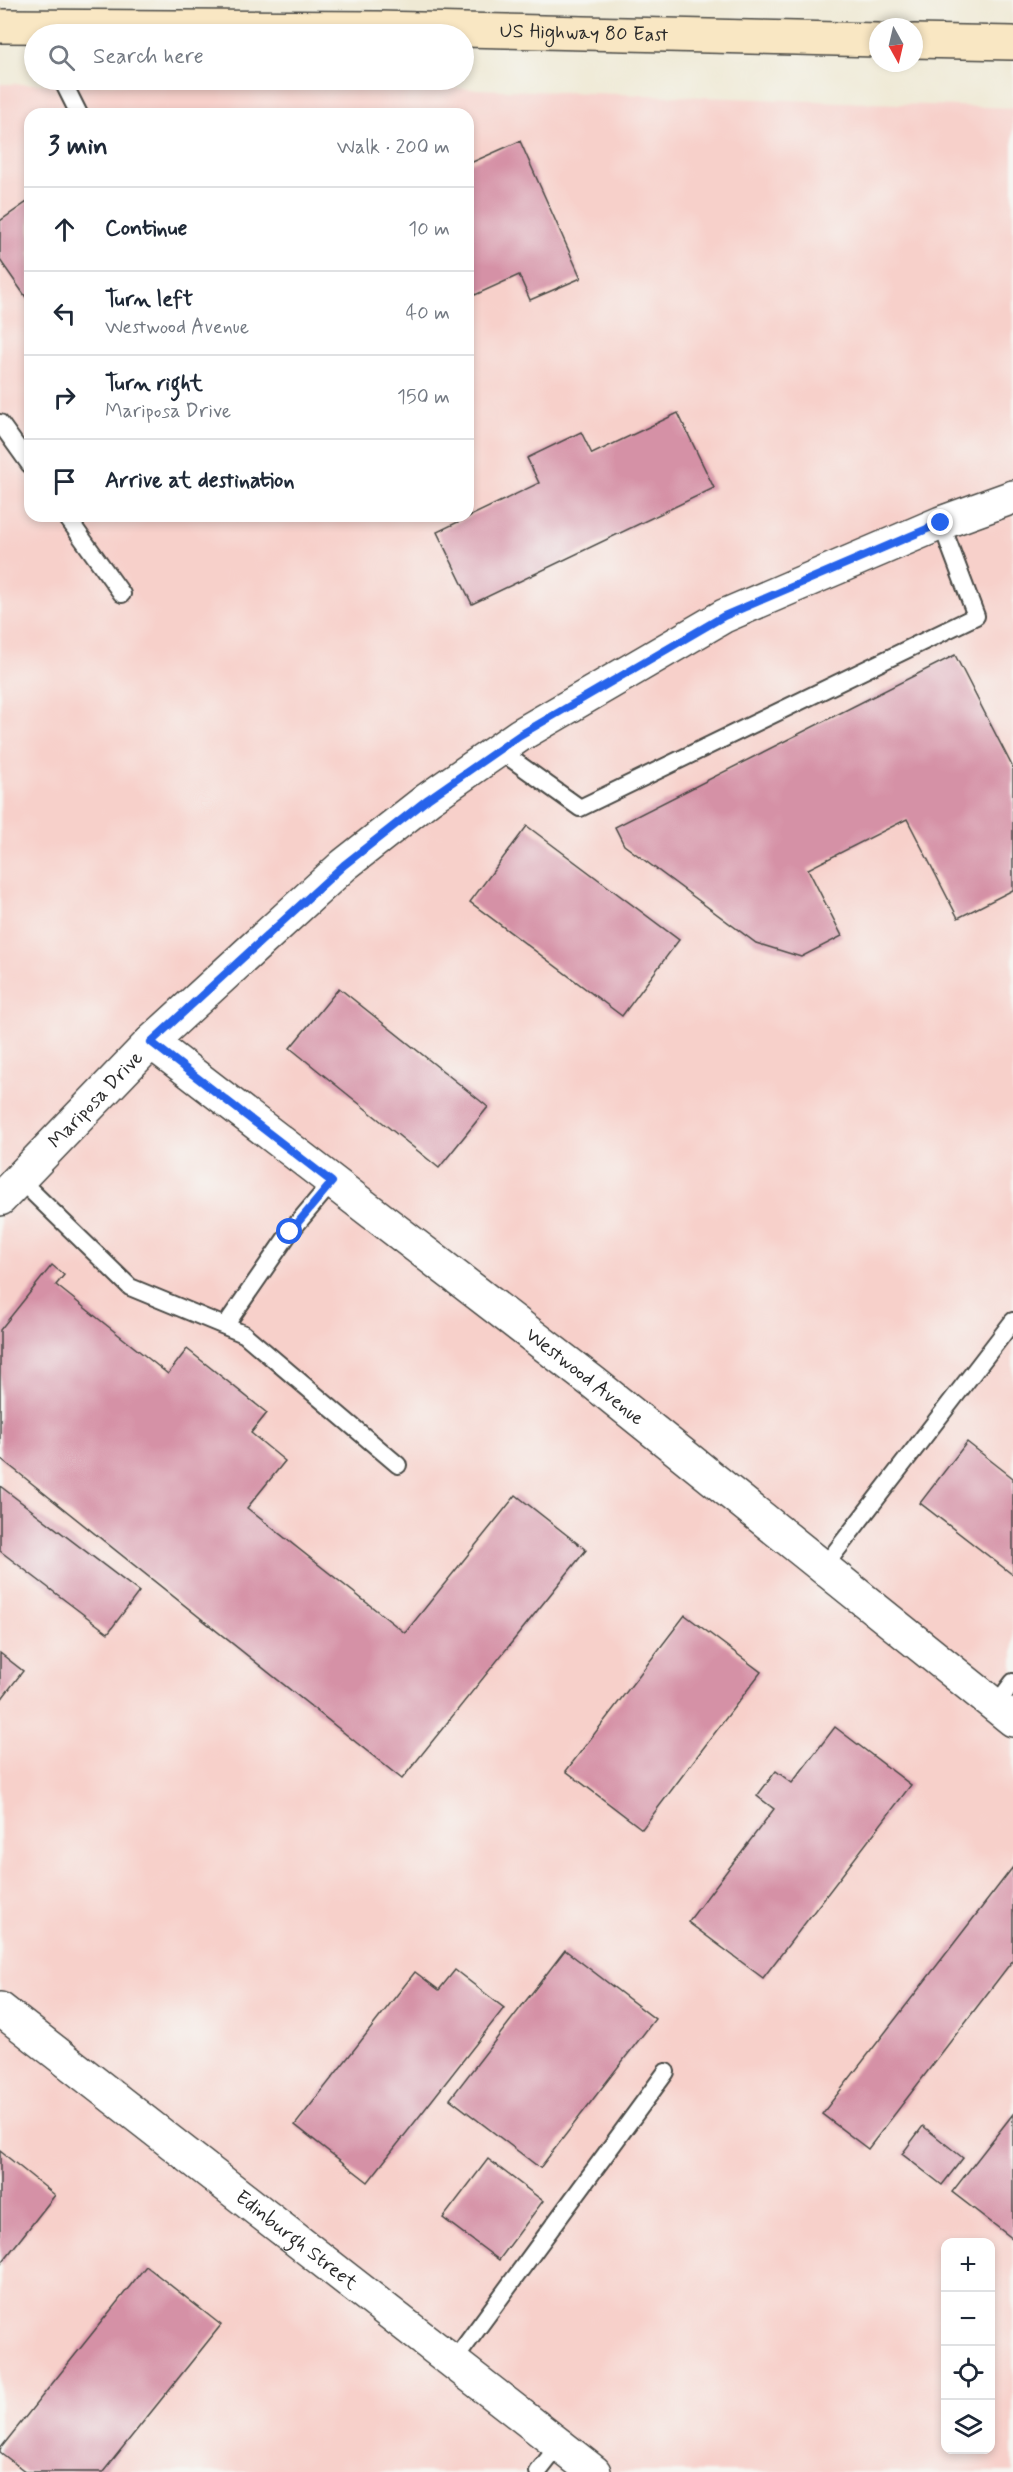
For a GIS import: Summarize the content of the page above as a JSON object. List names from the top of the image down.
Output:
{
  "streets": {
    "main road": ["US Highway 80 East"],
    "street": ["Mariposa Drive", "Westwood Avenue", "Edinburgh Street"]
  },
  "crossings": [
    ["Mariposa Drive", "Westwood Avenue"]
  ],
  "north": "bottom",
  "page": {
    "search": "Search here",
    "heading": ["3 min", "Walk · 200 m"],
    "list": [
      ["Continue", "10 m"],
      ["Turn left", "Westwood Avenue", "40 m"],
      ["Turn right", "Mariposa Drive", "150 m"],
      "Arrive at destination"
    ],
    "map_buttons": ["+", "−"]
  }
}
